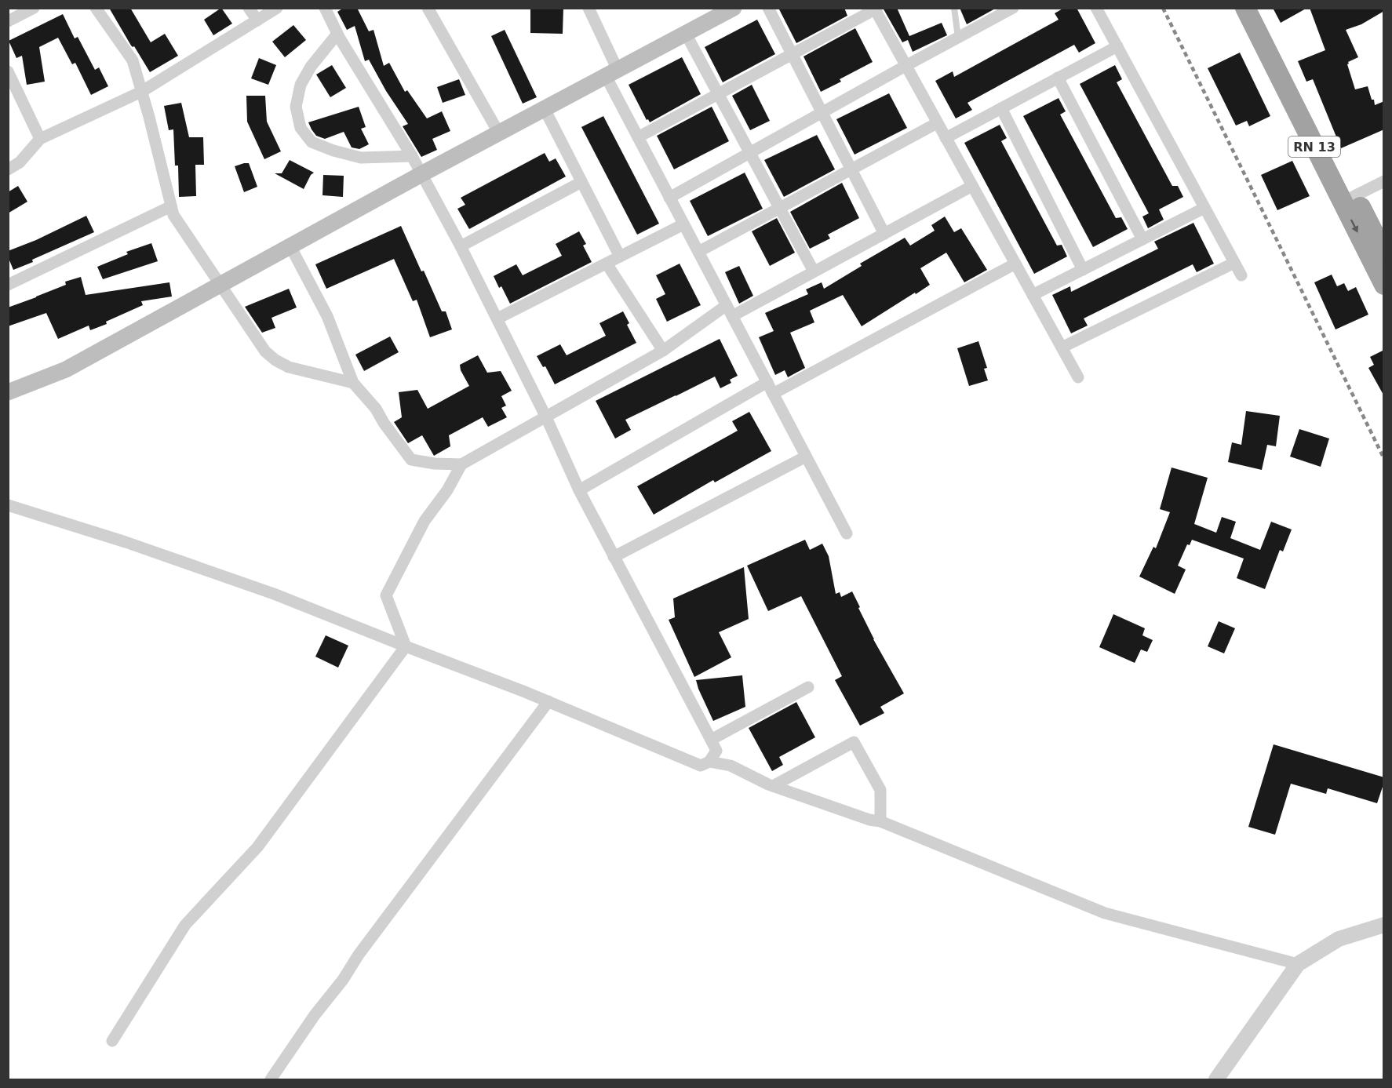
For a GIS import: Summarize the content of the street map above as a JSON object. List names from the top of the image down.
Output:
{
  "streets": {
    "highway": ["RN 13"]
  }
}
